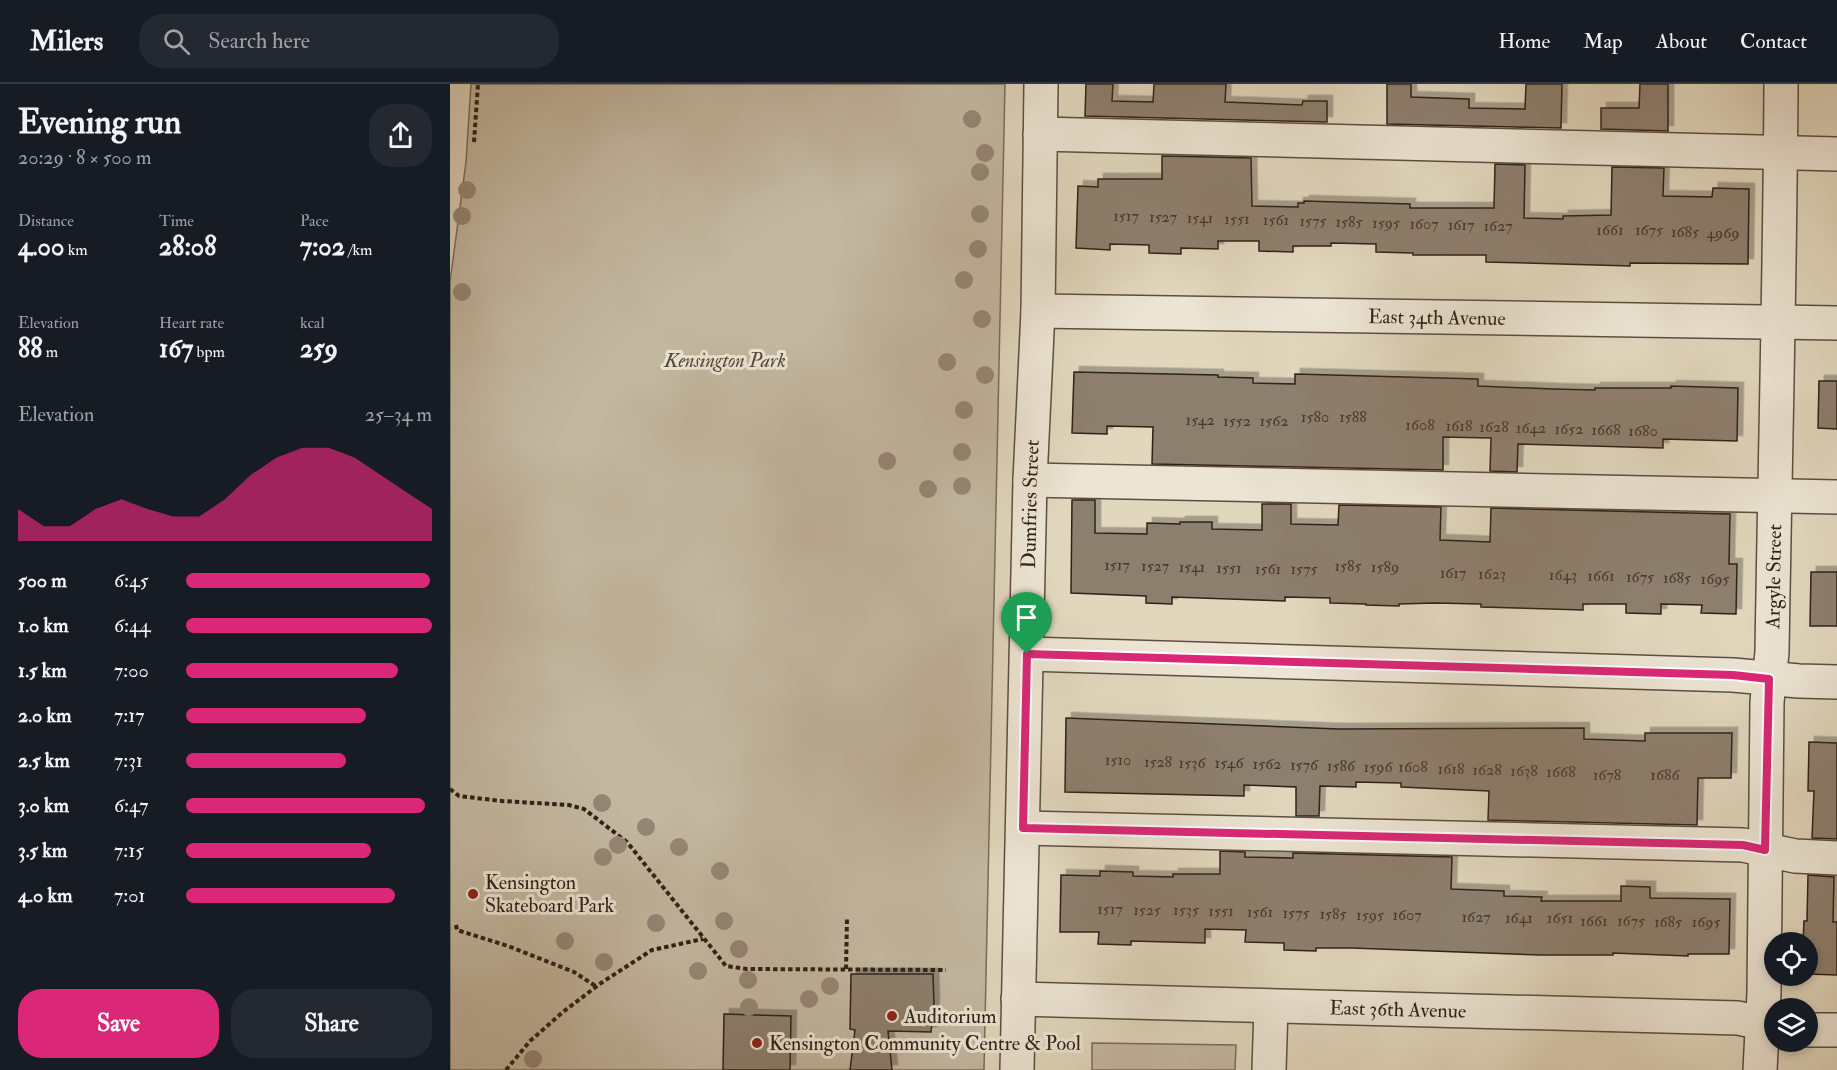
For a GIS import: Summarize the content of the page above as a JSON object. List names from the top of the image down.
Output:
{
  "streets": {
    "street": [
      "East 34th Avenue",
      "Dumfries Street",
      "Argyle Street",
      "East 36th Avenue"
    ]
  },
  "crossings": [
    ["East 34th Avenue", "Dumfries Street"],
    ["East 34th Avenue", "Argyle Street"],
    ["Dumfries Street", "East 36th Avenue"]
  ],
  "parks": ["Kensington Park"],
  "places": ["Kensington Skateboard Park", "Auditorium", "Kensington Community Centre & Pool"],
  "house_numbers": [
    "1517",
    "1527",
    "1541",
    "1551",
    "1561",
    "1575",
    "1585",
    "1595",
    "1607",
    "1617",
    "1627",
    "1661",
    "1675",
    "1685",
    "4969",
    "1580",
    "1588",
    "1542",
    "1552",
    "1562",
    "1608",
    "1618",
    "1628",
    "1642",
    "1652",
    "1668",
    "1680",
    "1517",
    "1527",
    "1585",
    "1541",
    "1589",
    "1551",
    "1561",
    "1575",
    "1617",
    "1623",
    "1643",
    "1661",
    "1675",
    "1685",
    "1695",
    "1510",
    "1528",
    "1536",
    "1546",
    "1562",
    "1576",
    "1586",
    "1596",
    "1608",
    "1618",
    "1628",
    "1638",
    "1668",
    "1678",
    "1686",
    "1517",
    "1525",
    "1535",
    "1551",
    "1561",
    "1575",
    "1585",
    "1595",
    "1607",
    "1627",
    "1641",
    "1651",
    "1661",
    "1675",
    "1685",
    "1695"
  ],
  "page": {
    "header": "Milers",
    "search": "Search here",
    "nav": [
      "Home",
      "Map",
      "About",
      "Contact"
    ],
    "heading": ["Evening run", "20:29 · 8 × 500 m"],
    "stats": [
      ["Distance", "4.00 km"],
      ["Time", "28:08"],
      ["Pace", "7:02 /km"],
      ["Elevation", "88 m"],
      ["Heart rate", "167 bpm"],
      ["kcal", "259"]
    ],
    "chart": ["Elevation", "25–34 m"],
    "list": [
      {
        "name": "500 m",
        "note": "6:45"
      },
      {
        "name": "1.0 km",
        "note": "6:44"
      },
      {
        "name": "1.5 km",
        "note": "7:00"
      },
      {
        "name": "2.0 km",
        "note": "7:17"
      },
      {
        "name": "2.5 km",
        "note": "7:31"
      },
      {
        "name": "3.0 km",
        "note": "6:47"
      },
      {
        "name": "3.5 km",
        "note": "7:15"
      },
      {
        "name": "4.0 km",
        "note": "7:01"
      }
    ],
    "buttons": ["Save", "Share"]
  }
}
